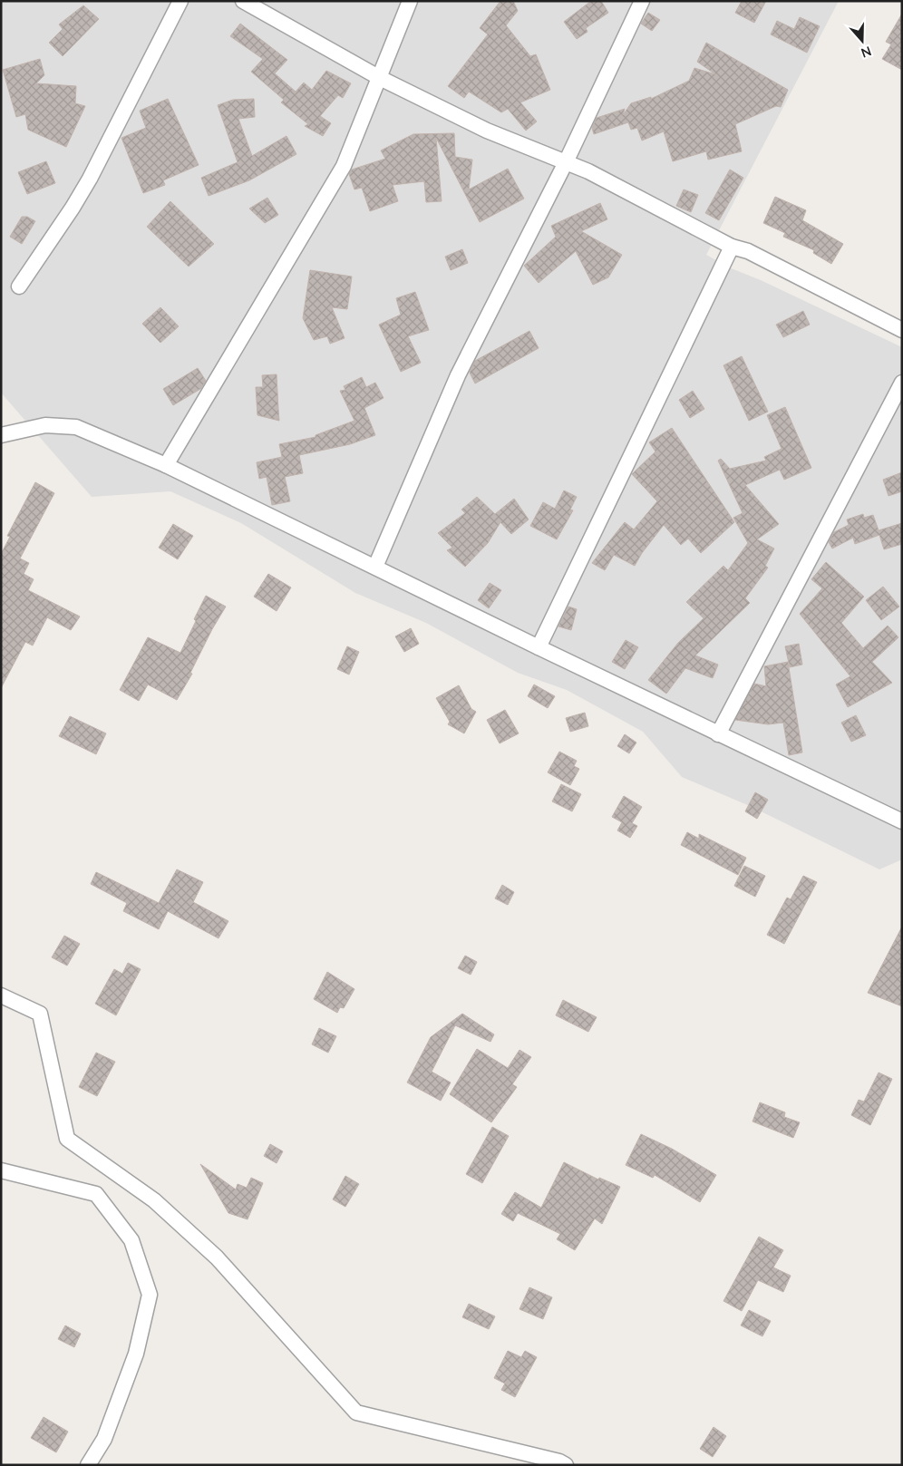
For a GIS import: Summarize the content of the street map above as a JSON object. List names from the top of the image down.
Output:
{
  "north": "bottom"
}
